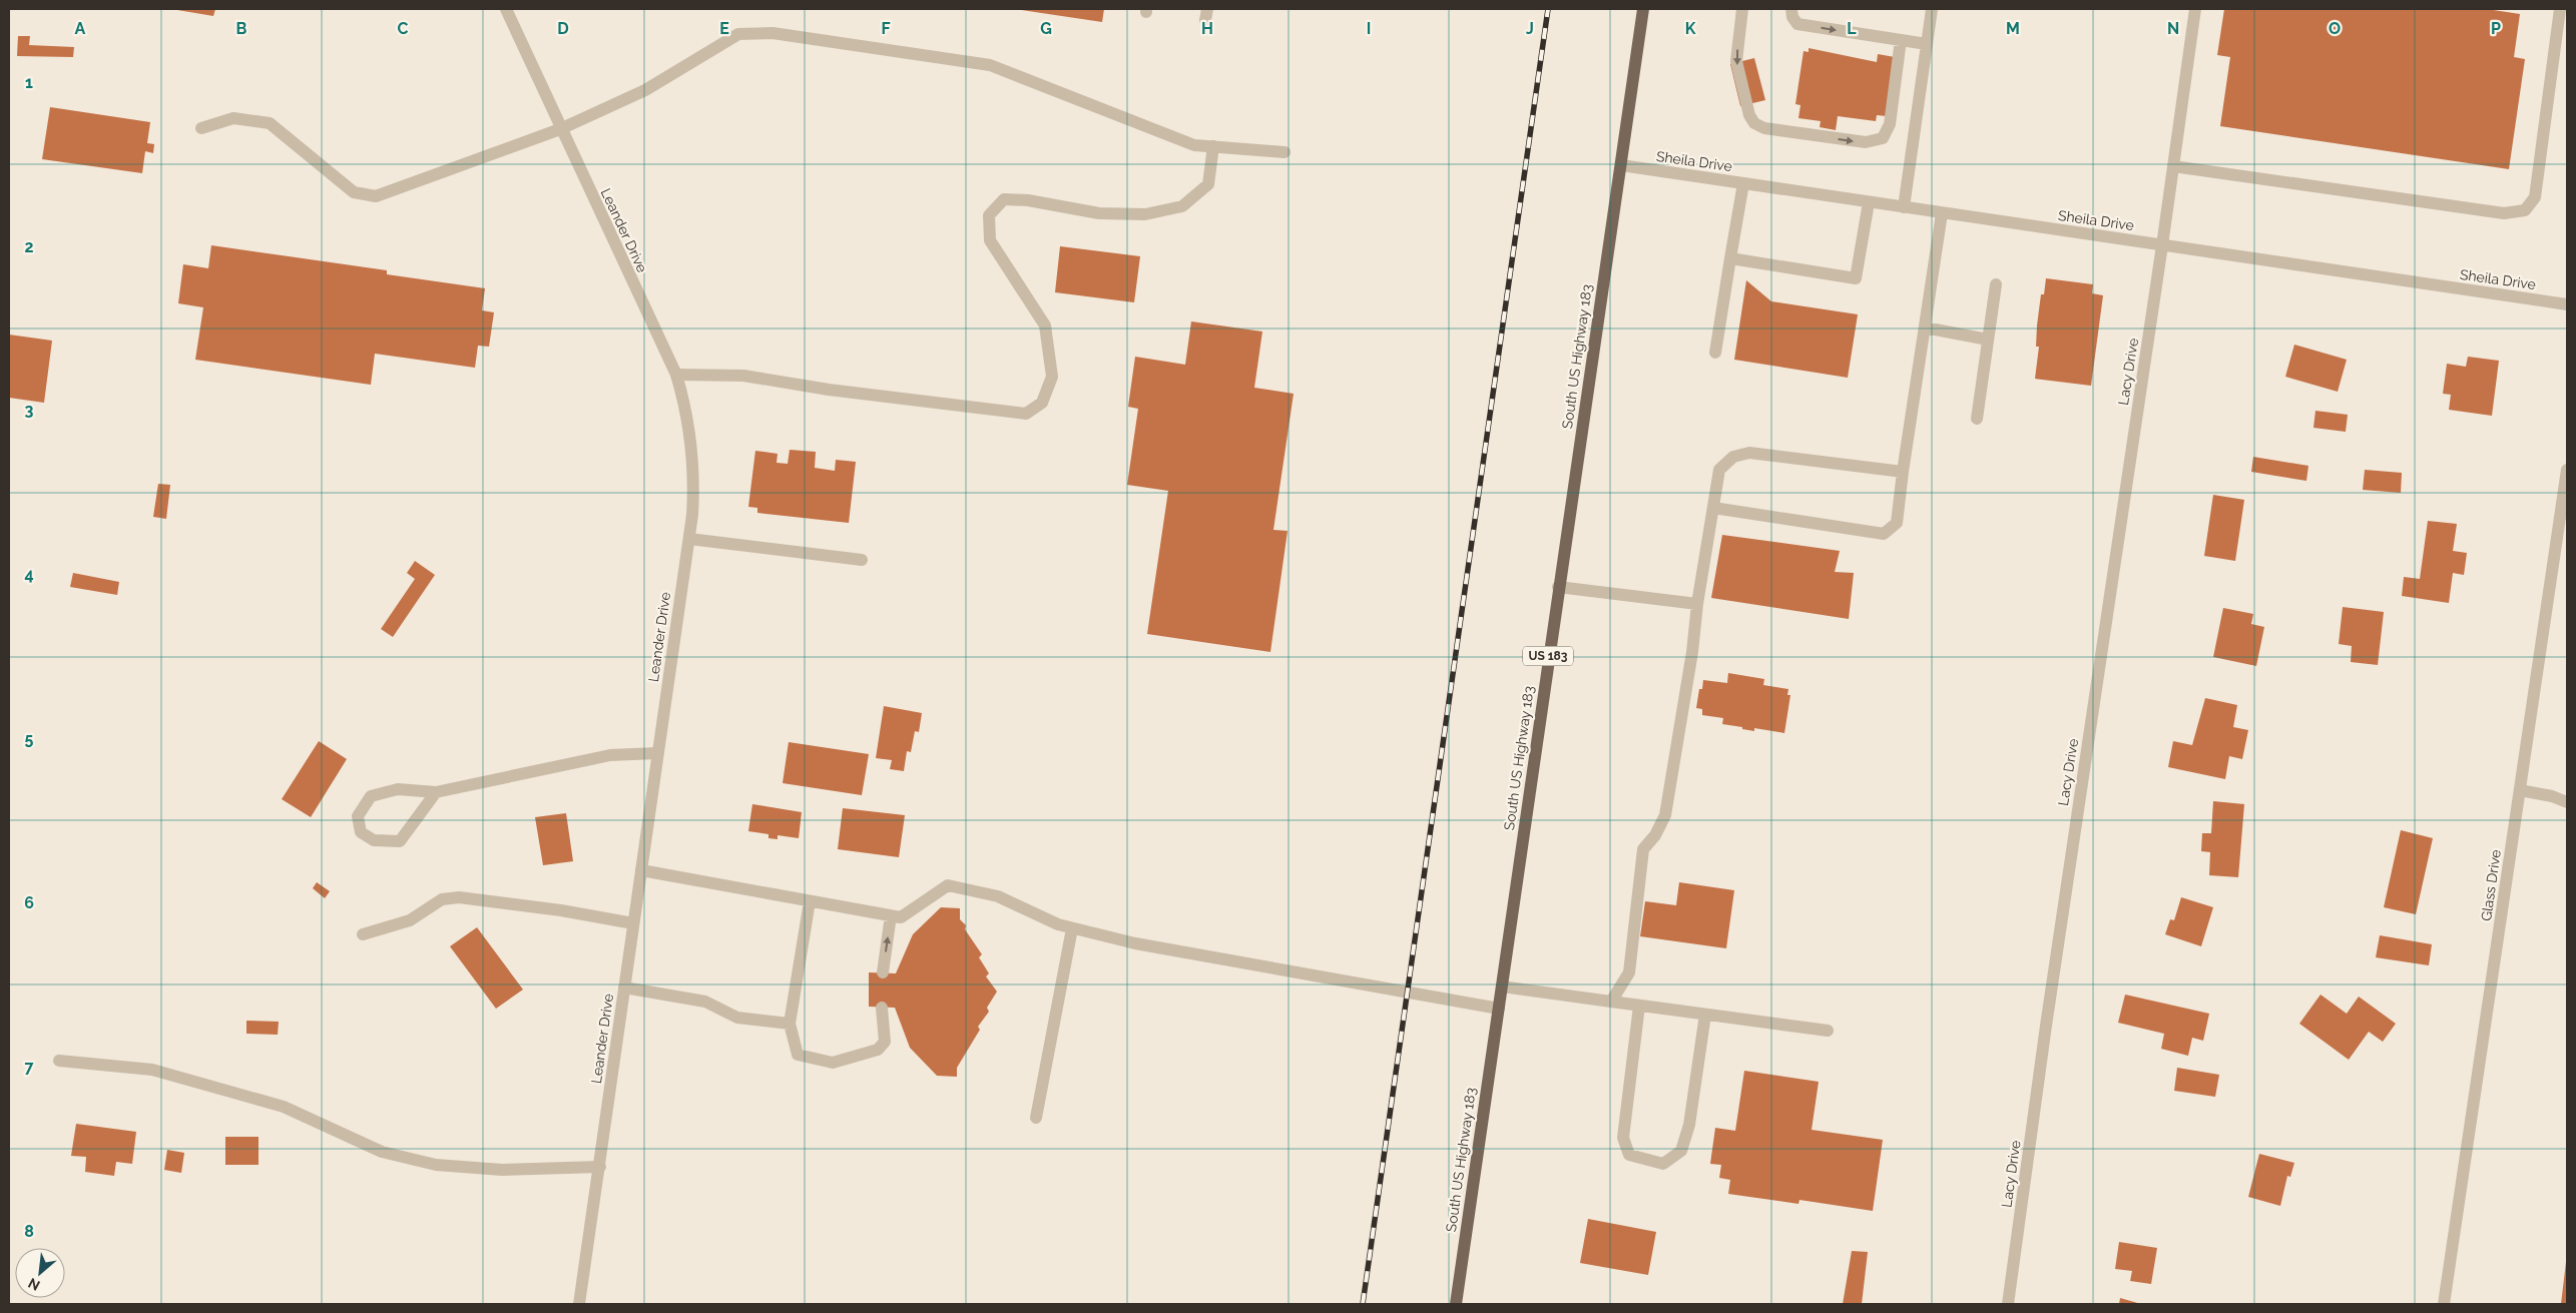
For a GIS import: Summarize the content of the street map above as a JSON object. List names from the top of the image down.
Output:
{
  "streets": {
    "main road": ["South US Highway 183", "US 183"],
    "street": [
      "Sheila Drive",
      "Leander Drive",
      "Lacy Drive",
      "Glass Drive"
    ]
  },
  "crossings": [
    ["Sheila Drive", "South US Highway 183"],
    ["Sheila Drive", "Lacy Drive"]
  ],
  "north": "bottom left",
  "grid": {
    "columns": [
      "A",
      "B",
      "C",
      "D",
      "E",
      "F",
      "G",
      "H",
      "I",
      "J",
      "K",
      "L",
      "M",
      "N",
      "O",
      "P"
    ],
    "rows": [
      "1",
      "2",
      "3",
      "4",
      "5",
      "6",
      "7",
      "8"
    ]
  }
}
